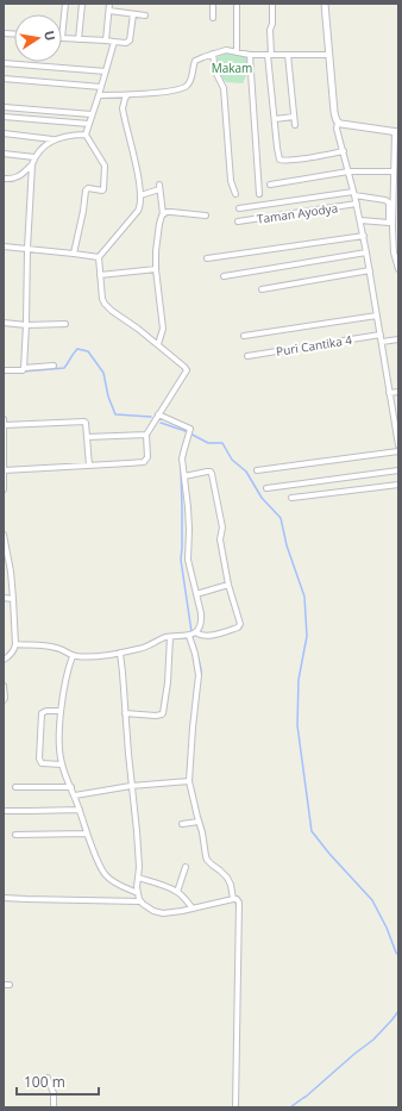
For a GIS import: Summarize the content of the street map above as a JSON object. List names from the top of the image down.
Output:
{
  "streets": {
    "street": ["Taman Ayodya", "Puri Cantika 4"]
  },
  "parks": ["Makam"],
  "scale_bar": "100 m",
  "north": "right"
}
